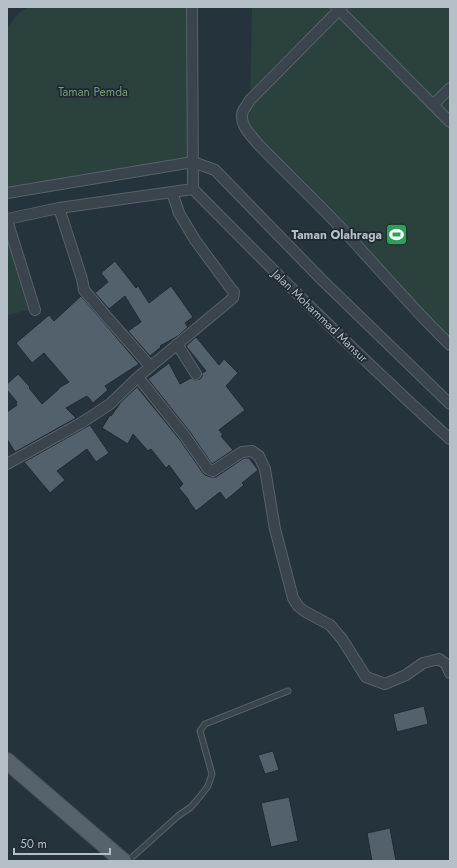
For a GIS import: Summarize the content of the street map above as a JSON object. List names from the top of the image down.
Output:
{
  "streets": {
    "street": ["Jalan Mohammad Mansur"]
  },
  "parks": ["Taman Pemda"],
  "places": {
    "sports": ["Taman Olahraga"]
  },
  "scale_bar": "50 m"
}
